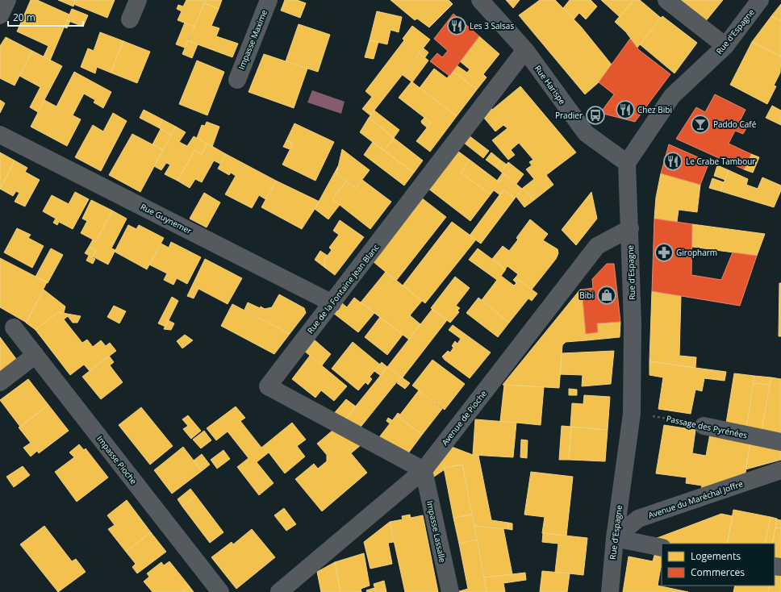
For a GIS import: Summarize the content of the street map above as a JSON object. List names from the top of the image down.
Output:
{
  "streets": {
    "street": [
      "Rue d'Espagne",
      "Impasse Maxime",
      "Rue Harispe",
      "Rue Guynemer",
      "Rue de la Fontaine Jean Blanc",
      "Avenue de Pioche",
      "Passage des Pyrénées",
      "Impasse Pioche",
      "Avenue du Maréchal Joffre",
      "Impasse Lassalle"
    ]
  },
  "crossings": [
    ["Rue d'Espagne", "Rue Harispe"],
    ["Rue d'Espagne", "Avenue de Pioche"],
    ["Rue d'Espagne", "Passage des Pyrénées"],
    ["Rue d'Espagne", "Avenue du Maréchal Joffre"],
    ["Rue Harispe", "Rue de la Fontaine Jean Blanc"],
    ["Rue Guynemer", "Rue de la Fontaine Jean Blanc"],
    ["Rue de la Fontaine Jean Blanc", "Avenue de Pioche"],
    ["Rue de la Fontaine Jean Blanc", "Impasse Lassalle"],
    ["Avenue de Pioche", "Impasse Lassalle"]
  ],
  "places": {
    "restaurant": ["Les 3 Salsas", "Chez Bibi", "Le Crabe Tambour"],
    "bus stop": ["Pradier"],
    "bar": ["Paddo Café"],
    "pharmacy": ["Giropharm"],
    "shop": ["Bibi"]
  },
  "legend": ["Logements", "Commerces"],
  "scale_bar": "20 m"
}
